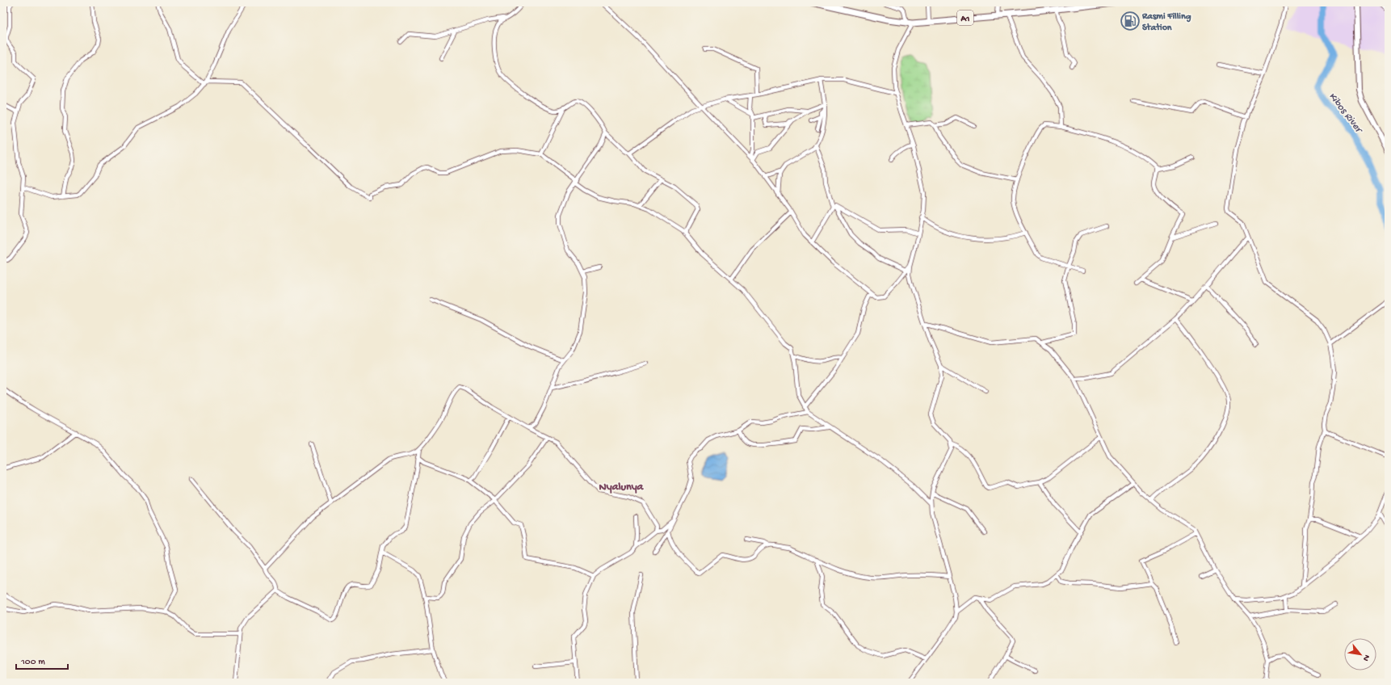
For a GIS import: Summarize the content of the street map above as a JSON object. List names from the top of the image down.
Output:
{
  "streets": {
    "highway": ["A1"]
  },
  "districts": ["Nyalunya"],
  "water": ["Kibos River"],
  "places": {
    "fuel station": ["Rasmi Filling Station"]
  },
  "scale_bar": "100 m",
  "north": "bottom right"
}
